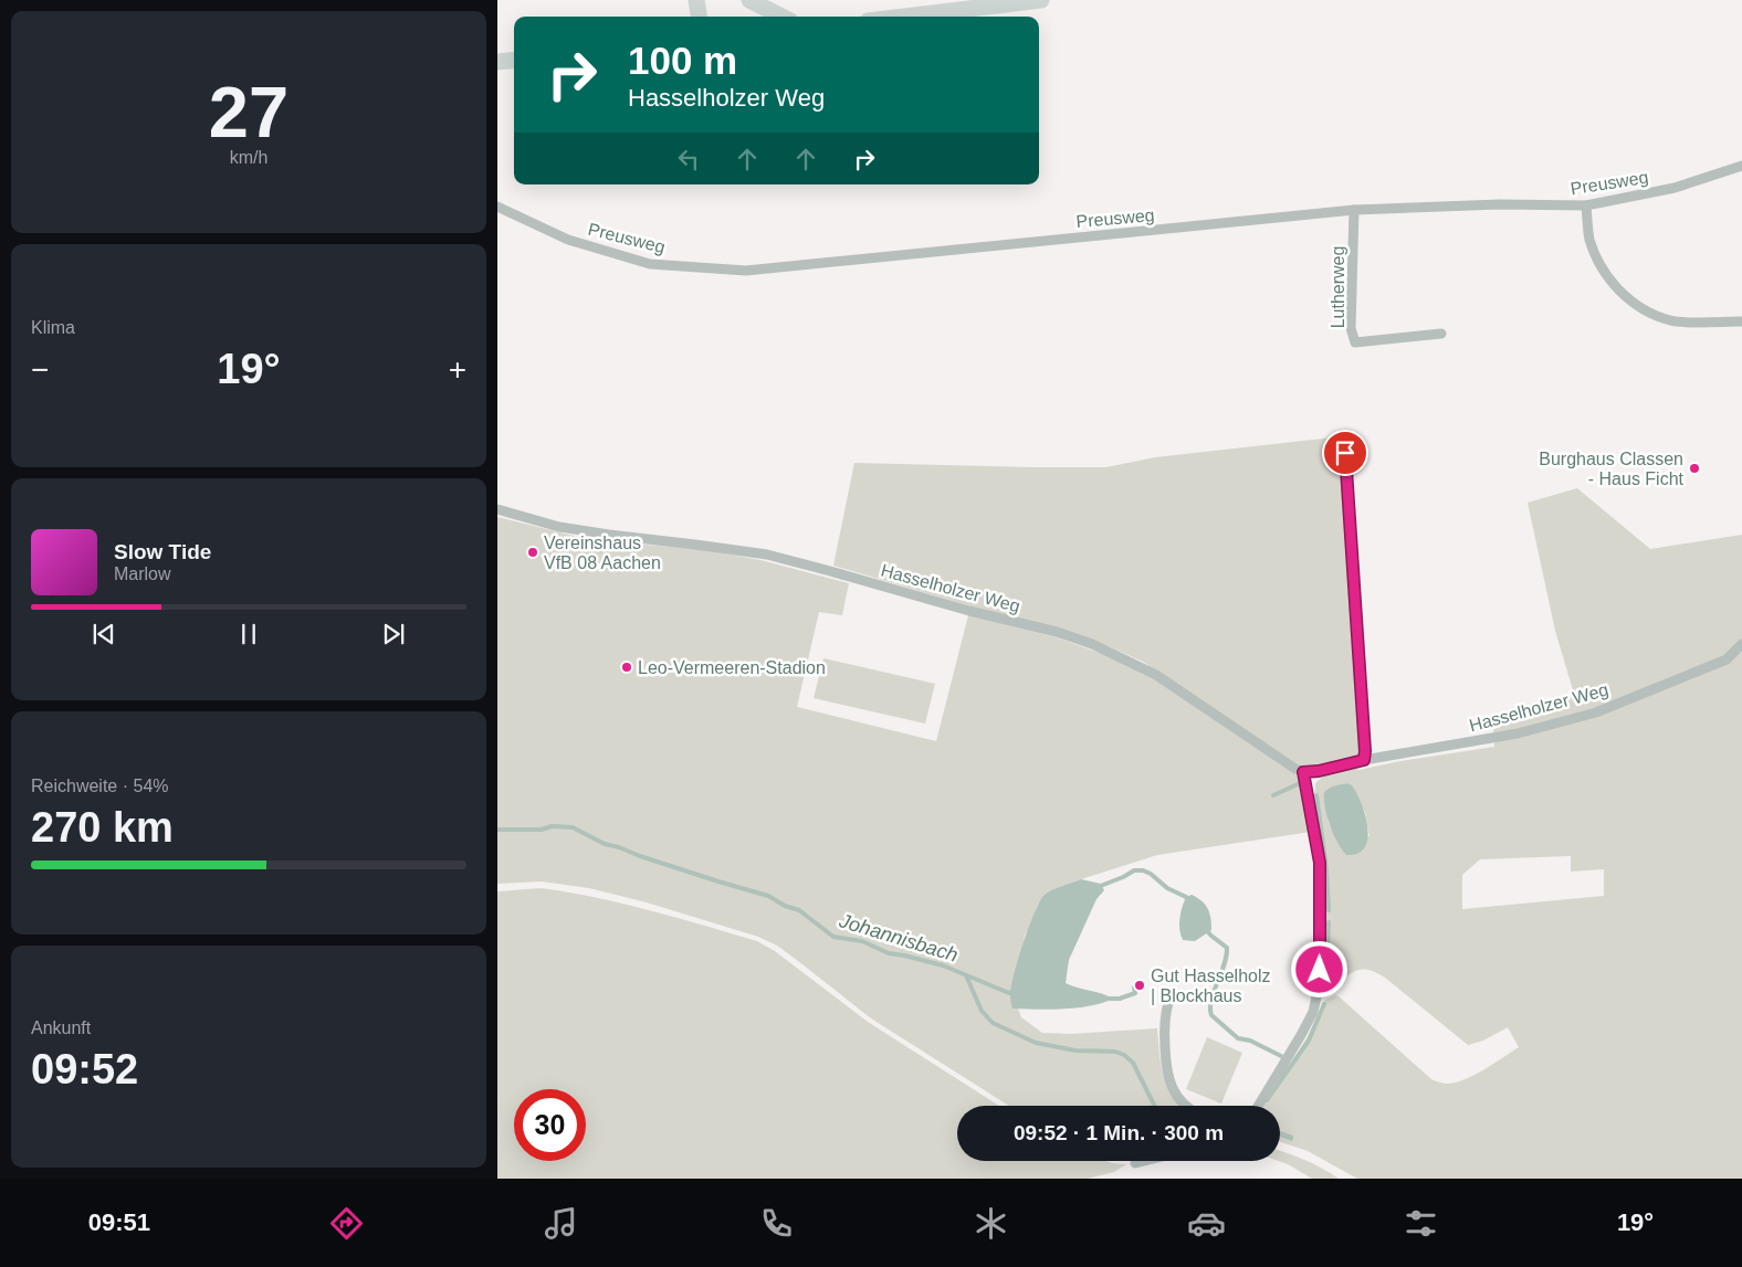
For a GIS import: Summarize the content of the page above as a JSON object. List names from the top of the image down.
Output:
{
  "streets": {
    "street": ["Preusweg", "Lutherweg", "Hasselholzer Weg"]
  },
  "crossings": [
    ["Preusweg", "Lutherweg"]
  ],
  "water": ["Johannisbach"],
  "places": [
    "Burghaus Classen - Haus Ficht",
    "Vereinshaus VfB 08 Aachen",
    "Leo-Vermeeren-Stadion",
    "Gut Hasselholz | Blockhaus"
  ],
  "page": {
    "tile": [
      ["27", "km/h"],
      "Klima",
      ["Reichweite · 54%", "270 km"],
      ["Ankunft", "09:52"]
    ],
    "turn": ["100 m", "Hasselholzer Weg"],
    "heat": ["−", "19°", "+"],
    "song": ["Slow Tide", "Marlow"],
    "limit": "30",
    "trip": "09:52 · 1 Min. · 300 m",
    "tabs": ["09:51", "19°"]
  }
}
